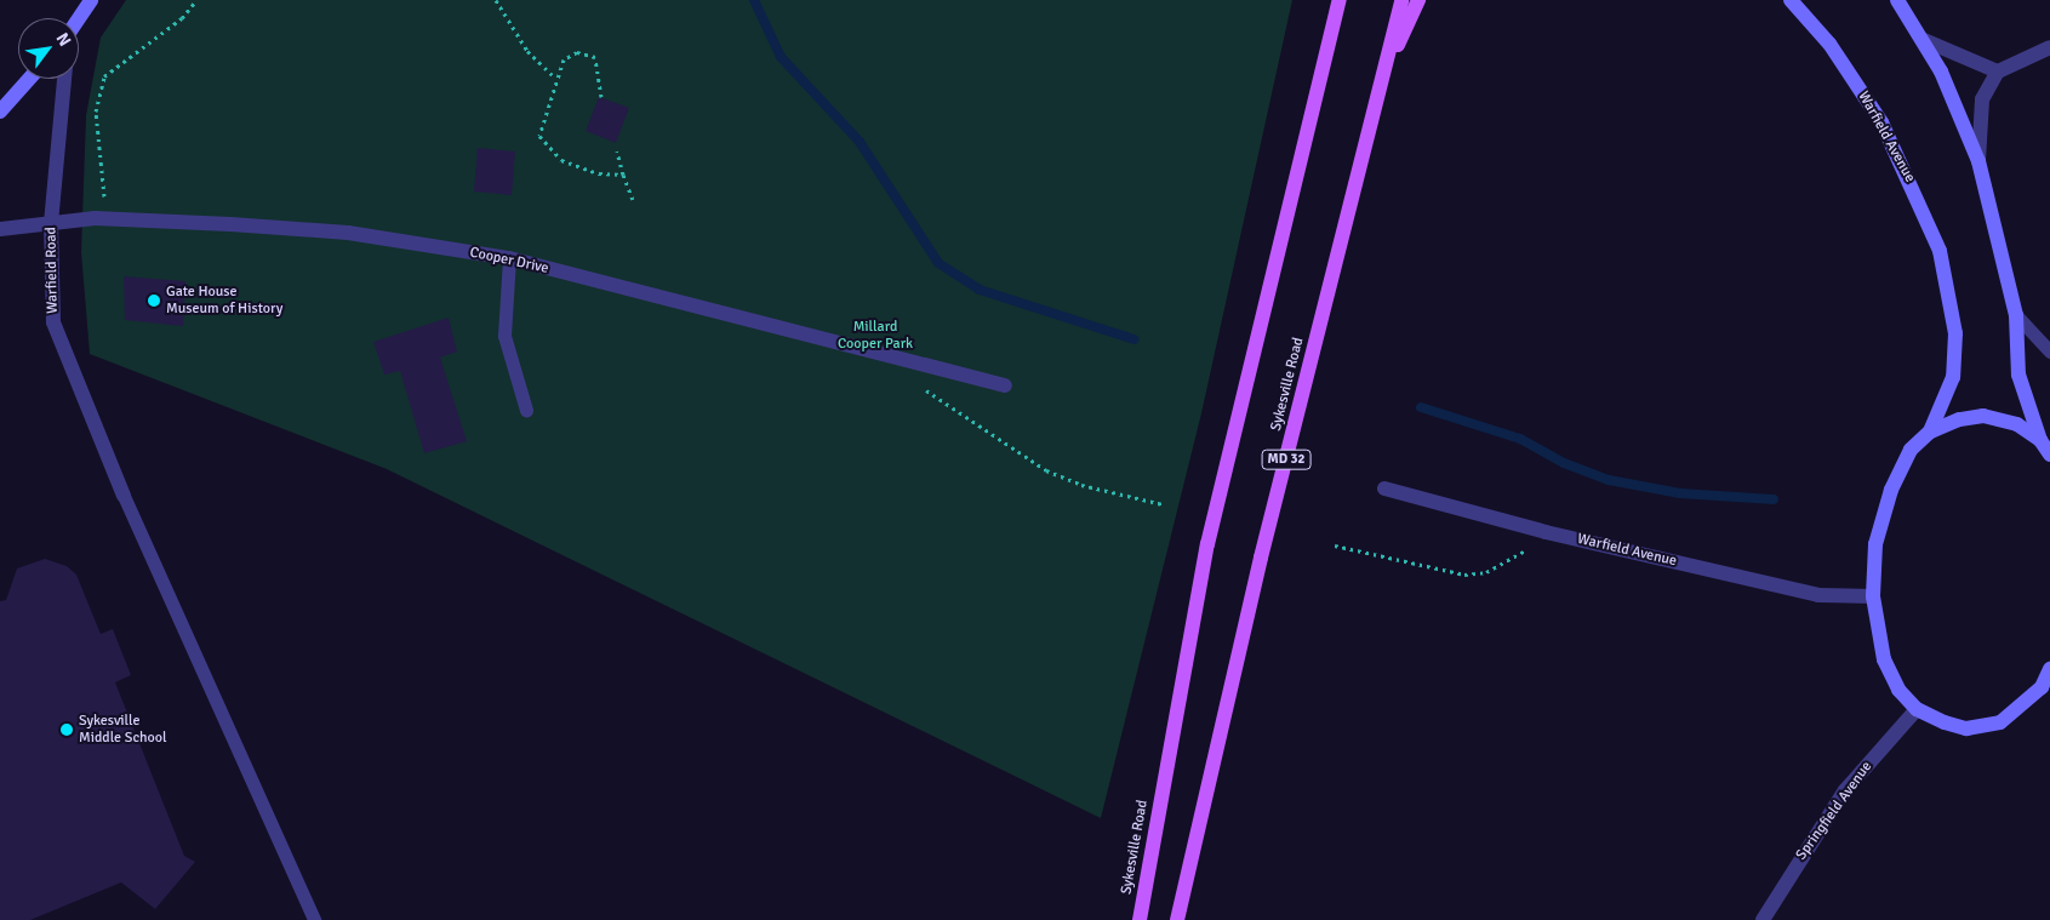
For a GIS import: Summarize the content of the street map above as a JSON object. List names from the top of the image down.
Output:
{
  "streets": {
    "main road": ["Sykesville Road", "MD 32"],
    "street": [
      "Warfield Avenue",
      "Cooper Drive",
      "Warfield Road",
      "Springfield Avenue"
    ]
  },
  "crossings": [
    ["Cooper Drive", "Warfield Road"]
  ],
  "parks": ["Millard Cooper Park"],
  "places": ["Gate House Museum of History", "Sykesville Middle School"],
  "north": "top right"
}
